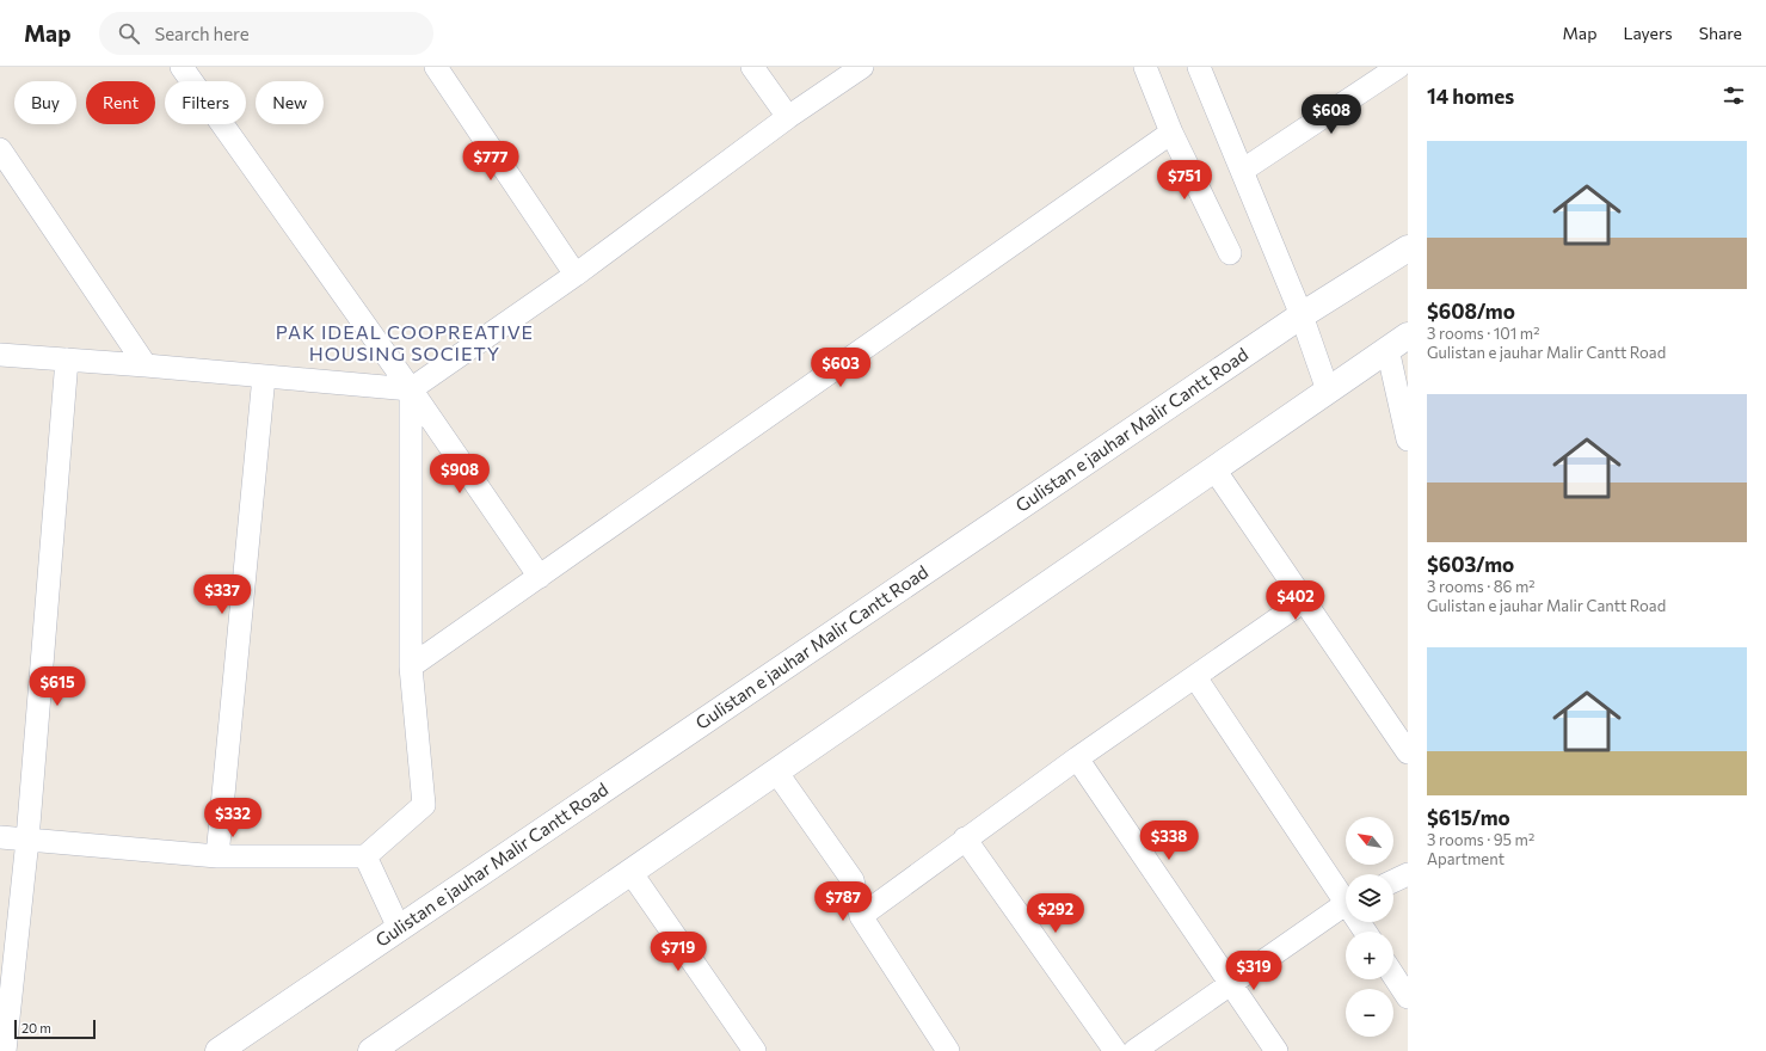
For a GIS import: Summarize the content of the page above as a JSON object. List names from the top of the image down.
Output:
{
  "streets": {
    "main road": ["Gulistan e jauhar Malir Cantt Road"]
  },
  "districts": ["PAK IDEAL COOPREATIVE HOUSING SOCIETY"],
  "scale_bar": "20 m",
  "north": "top left",
  "page": {
    "header": "Map",
    "search": "Search here",
    "nav": ["Map", "Layers", "Share"],
    "heading": "14 homes",
    "chip": [
      "Buy",
      "Rent",
      "Filters",
      "New"
    ],
    "price": [
      "$608",
      "$777",
      "$751",
      "$603",
      "$908",
      "$337",
      "$402",
      "$615",
      "$332",
      "$338",
      "$787",
      "$292",
      "$719",
      "$319"
    ],
    "list": [
      {
        "name": "$608/mo",
        "note": "3 rooms · 101 m² · Gulistan e jauhar Malir Cantt Road"
      },
      {
        "name": "$603/mo",
        "note": "3 rooms · 86 m² · Gulistan e jauhar Malir Cantt Road"
      },
      {
        "name": "$615/mo",
        "note": "3 rooms · 95 m² · Apartment"
      }
    ],
    "map_buttons": ["+", "−"],
    "scale": "20 m"
  }
}
